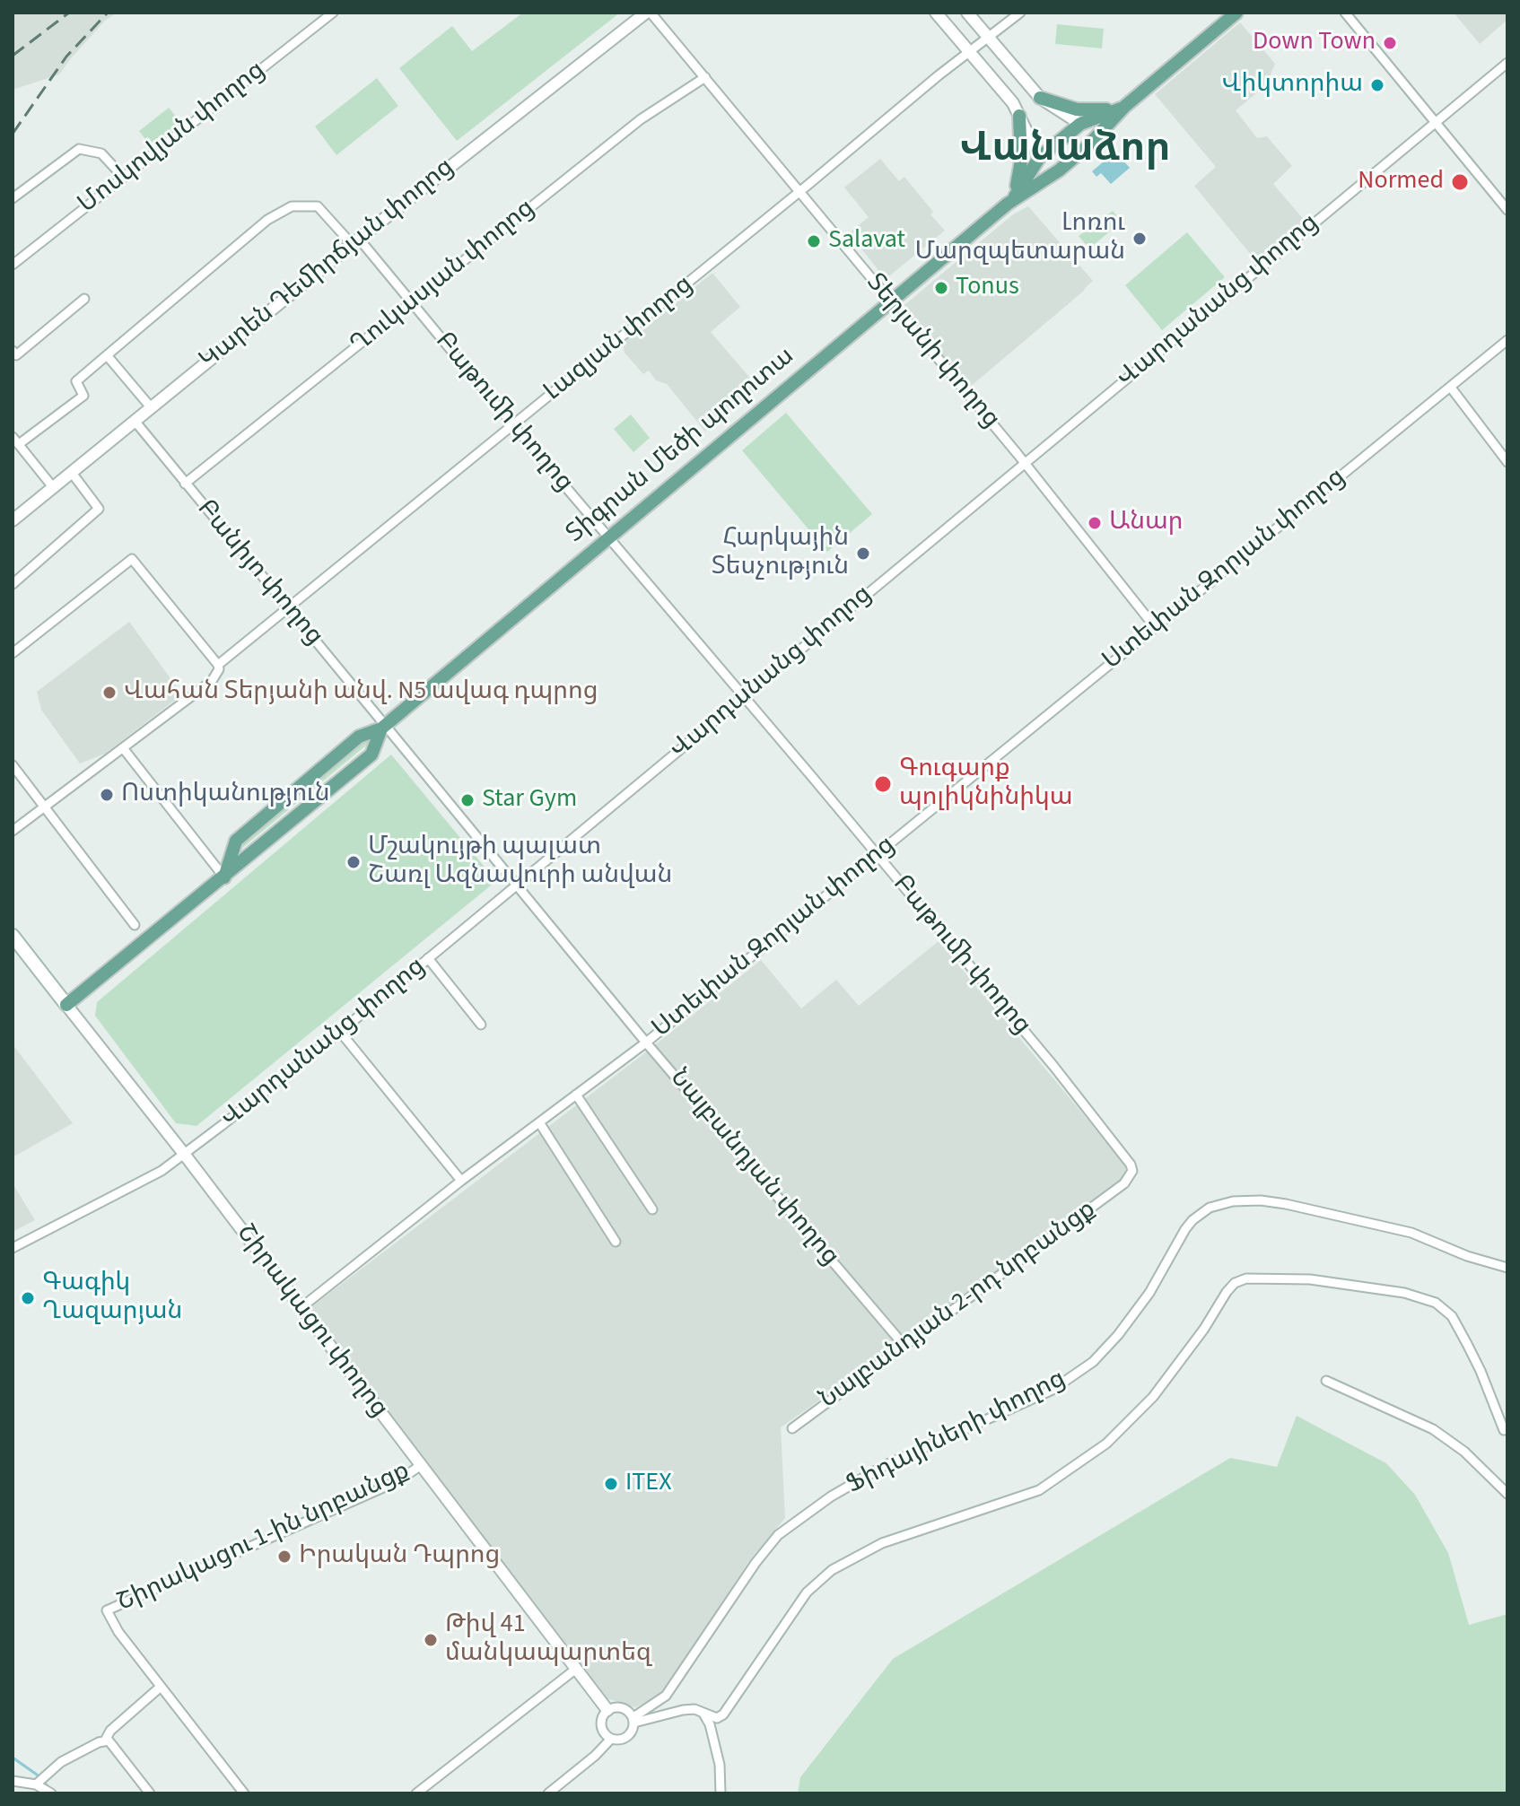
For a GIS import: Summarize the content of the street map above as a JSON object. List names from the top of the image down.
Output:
{
  "streets": {
    "main road": ["Տիգրան Մեծի պողոտա", "Շիրակացու փողոց"],
    "street": [
      "Մոսկովյան փողոց",
      "Կարեն Դեմիրճյան փողոց",
      "Ղուկասյան փողոց",
      "Վարդանանց փողոց",
      "Լազյան փողոց",
      "Տերյանի փողոց",
      "Բաթումի փողոց",
      "Ստեփան Զորյան փողոց",
      "Բանիյո փողոց",
      "Նալբանդյան փողոց",
      "Նալբանդյան 2-րդ նրբանցք",
      "Ֆիդայիների փողոց",
      "Շիրակացու 1-ին նրբանցք"
    ]
  },
  "crossings": [
    ["Կարեն Դեմիրճյան փողոց", "Տերյանի փողոց"],
    ["Կարեն Դեմիրճյան փողոց", "Բաթումի փողոց"],
    ["Կարեն Դեմիրճյան փողոց", "Բանիյո փողոց"],
    ["Ղուկասյան փողոց", "Տերյանի փողոց"],
    ["Ղուկասյան փողոց", "Բաթումի փողոց"],
    ["Ղուկասյան փողոց", "Բանիյո փողոց"],
    ["Վարդանանց փողոց", "Տերյանի փողոց"],
    ["Վարդանանց փողոց", "Բաթումի փողոց"],
    ["Վարդանանց փողոց", "Նալբանդյան փողոց"],
    ["Վարդանանց փողոց", "Շիրակացու փողոց"],
    ["Լազյան փողոց", "Տերյանի փողոց"],
    ["Լազյան փողոց", "Բաթումի փողոց"],
    ["Լազյան փողոց", "Բանիյո փողոց"],
    ["Տերյանի փողոց", "Տիգրան Մեծի պողոտա"],
    ["Տերյանի փողոց", "Ստեփան Զորյան փողոց"],
    ["Բաթումի փողոց", "Տիգրան Մեծի պողոտա"],
    ["Բաթումի փողոց", "Ստեփան Զորյան փողոց"],
    ["Բաթումի փողոց", "Նալբանդյան 2-րդ նրբանցք"],
    ["Տիգրան Մեծի պողոտա", "Բանիյո փողոց"],
    ["Տիգրան Մեծի պողոտա", "Նալբանդյան փողոց"],
    ["Տիգրան Մեծի պողոտա", "Շիրակացու փողոց"],
    ["Ստեփան Զորյան փողոց", "Նալբանդյան փողոց"],
    ["Ստեփան Զորյան փողոց", "Շիրակացու փողոց"],
    ["Բանիյո փողոց", "Նալբանդյան փողոց"],
    ["Նալբանդյան փողոց", "Նալբանդյան 2-րդ նրբանցք"],
    ["Շիրակացու փողոց", "Ֆիդայիների փողոց"],
    ["Շիրակացու փողոց", "Շիրակացու 1-ին նրբանցք"]
  ],
  "districts": ["Վանաձոր"],
  "places": [
    "Down Town",
    "Վիկտորիա",
    "Normed",
    "Լոռու Մարզպետարան",
    "Salavat",
    "Tonus",
    "Անար",
    "Հարկային Տեսչություն",
    "Վահան Տերյանի անվ. N5 ավագ դպրոց",
    "Գուգարք պոլիկնինիկա",
    "Ոստիկանություն",
    "Star Gym",
    "Մշակույթի պալատ Շառլ Ազնավուրի անվան",
    "Գագիկ Ղազարյան",
    "ITEX",
    "Իրական Դպրոց",
    "Թիվ 41 մանկապարտեզ"
  ]
}
